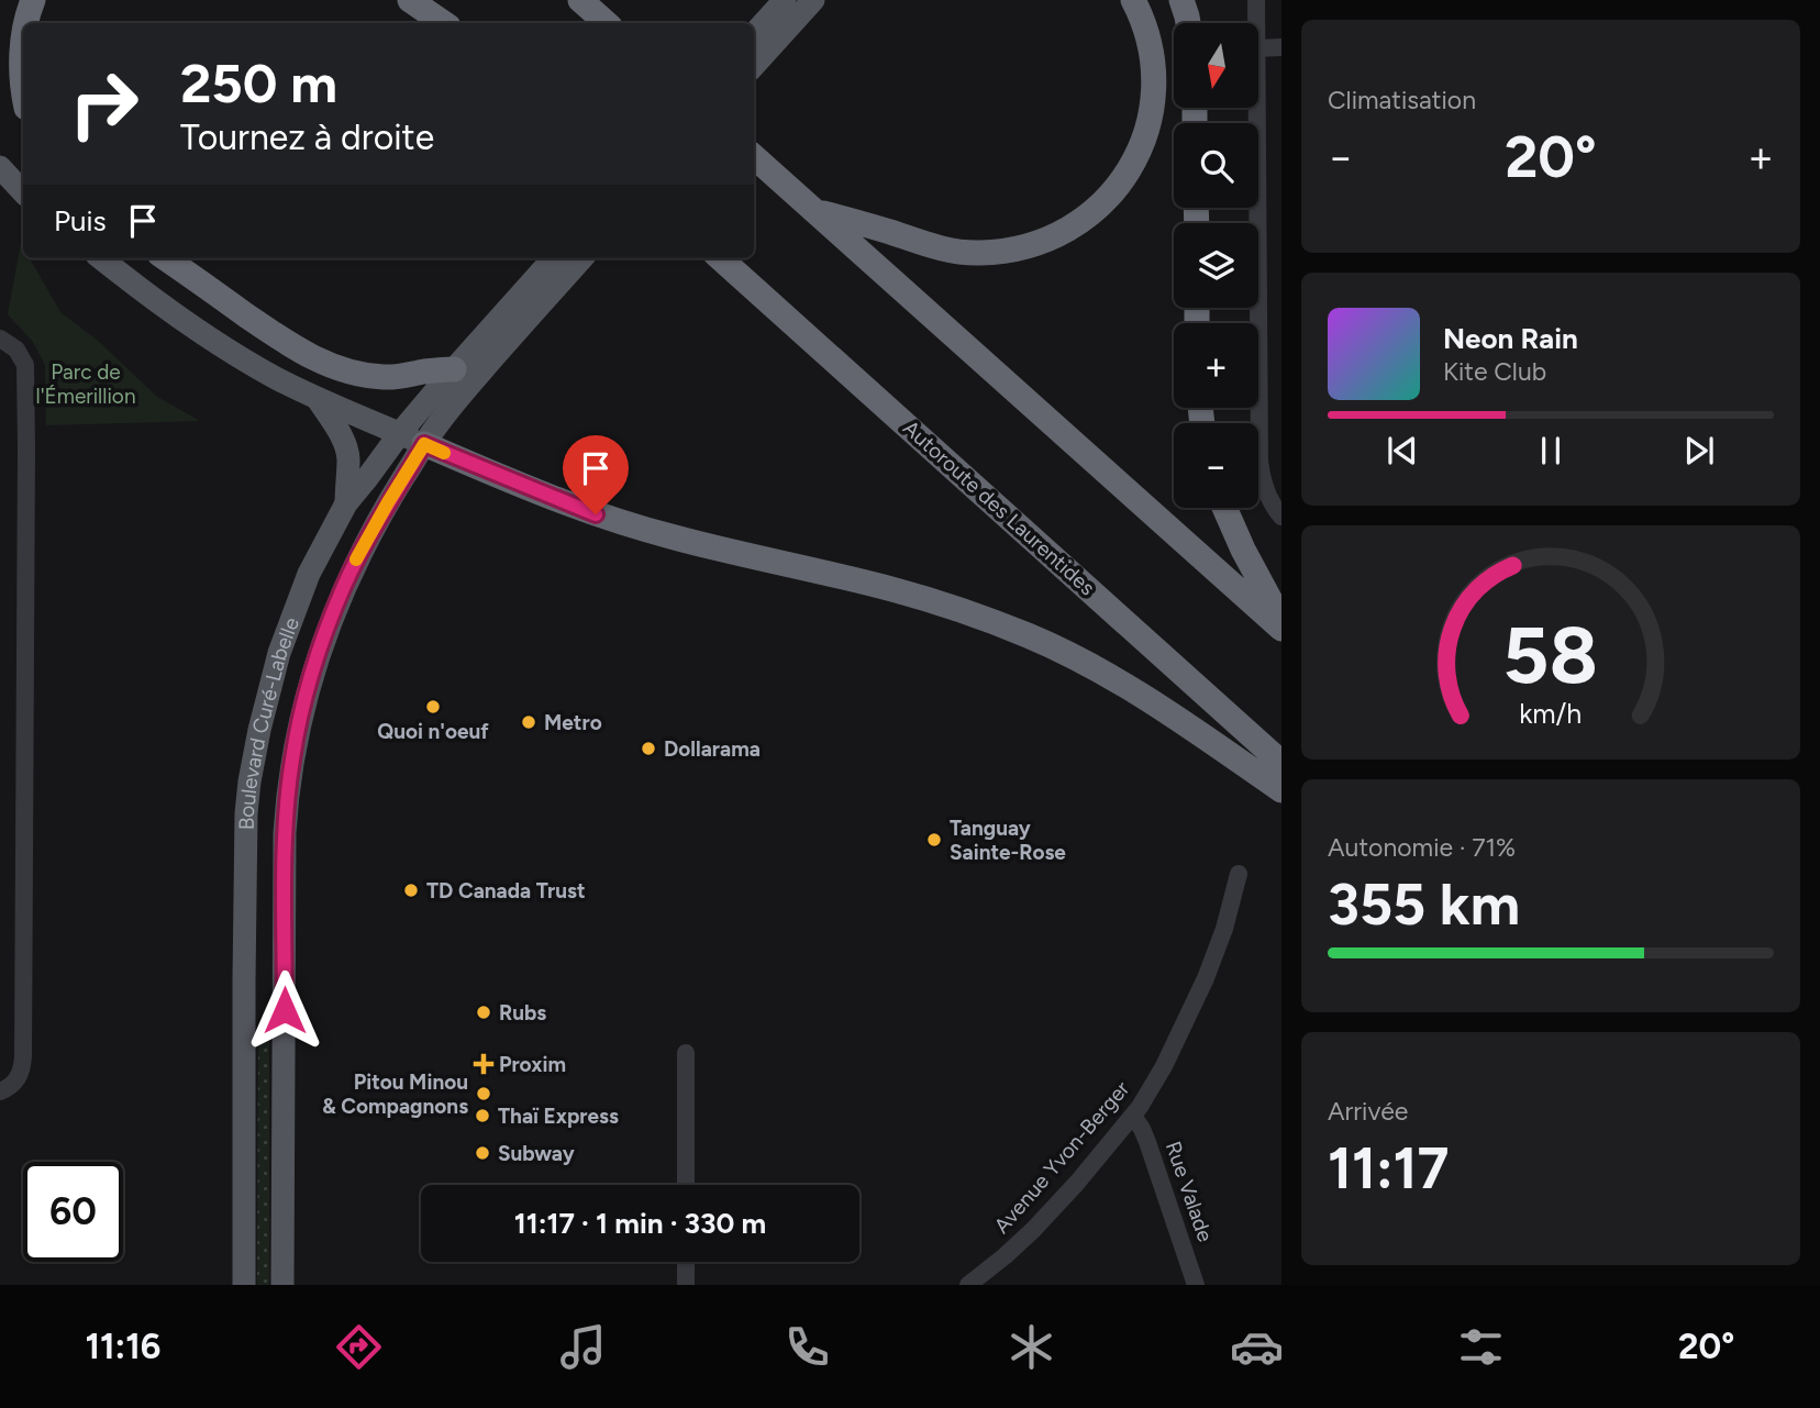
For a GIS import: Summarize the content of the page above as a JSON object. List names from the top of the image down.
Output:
{
  "streets": {
    "highway": ["Autoroute des Laurentides"],
    "main road": ["Boulevard Curé-Labelle"],
    "street": ["Avenue Yvon-Berger", "Rue Valade"]
  },
  "crossings": [
    ["Avenue Yvon-Berger", "Rue Valade"]
  ],
  "parks": ["Parc de l'Émerillion"],
  "places": {
    "other": [
      "Quoi n'oeuf",
      "Metro",
      "Dollarama",
      "Tanguay Sainte-Rose",
      "TD Canada Trust",
      "Rubs",
      "Pitou Minou & Compagnons",
      "Thaï Express",
      "Subway"
    ],
    "health": ["Proxim"]
  },
  "north": "bottom",
  "page": {
    "tile": [
      "Climatisation",
      ["Autonomie · 71%", "355 km"],
      ["Arrivée", "11:17"]
    ],
    "map_buttons": ["+", "−"],
    "turn": ["250 m", "Tournez à droite"],
    "heat": ["−", "20°", "+"],
    "then": "Puis",
    "song": ["Neon Rain", "Kite Club"],
    "limit": "60",
    "trip": "11:17 · 1 min · 330 m",
    "tabs": ["11:16", "20°"],
    "gauge": ["58", "km/h"]
  }
}
